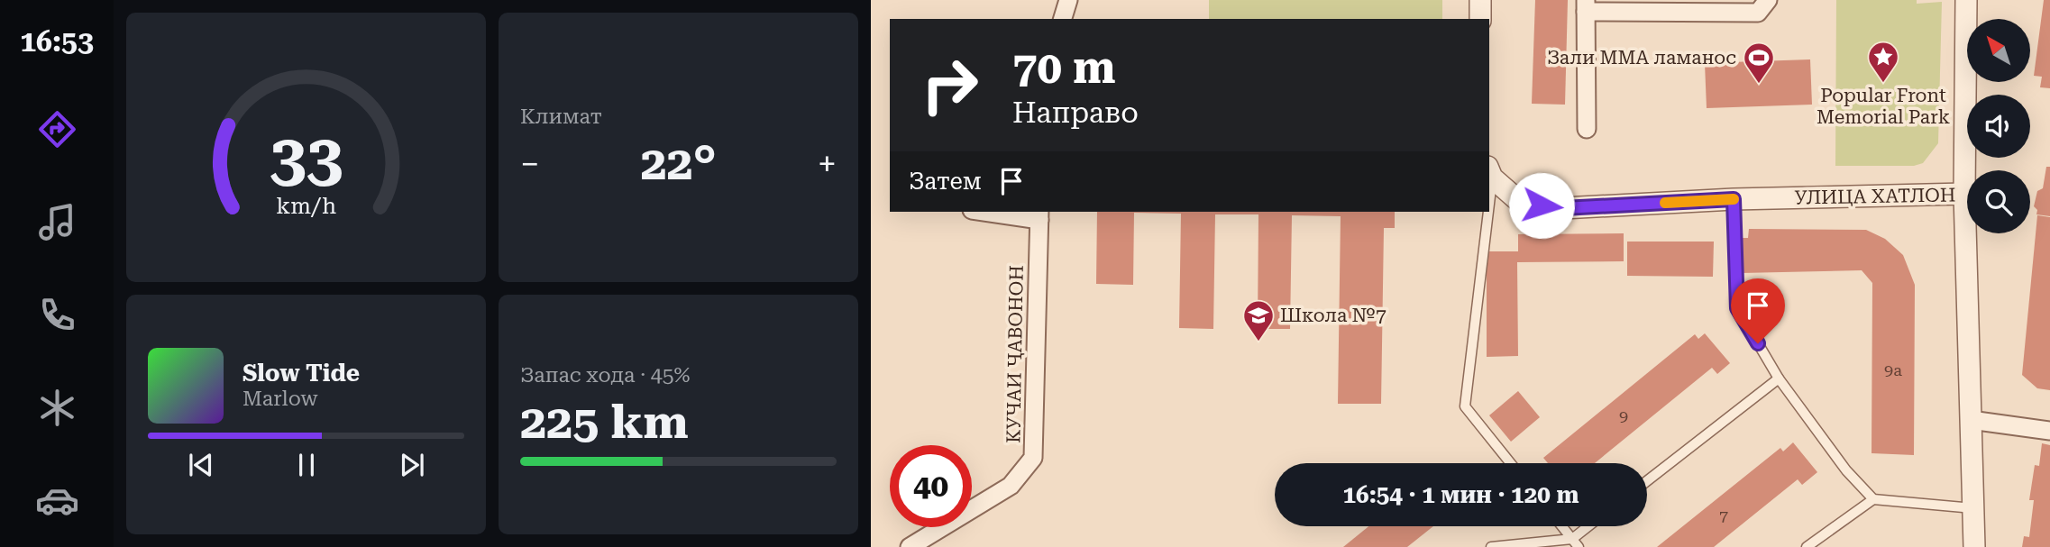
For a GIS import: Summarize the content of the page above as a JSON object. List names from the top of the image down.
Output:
{
  "streets": {
    "street": ["УЛИЦА ХАТЛОН", "КУЧАИ ҶАВОНОН"]
  },
  "places": {
    "place": ["Popular Front Memorial Park"],
    "sports": ["Зали MMA ламанос"],
    "school or university": ["Школа №7"]
  },
  "house_numbers": ["9а", "9", "7"],
  "north": "top left",
  "page": {
    "tabs": "16:53",
    "tile": [
      "Климат",
      ["Запас хода · 45%", "225 km"]
    ],
    "turn": ["70 m", "Направо"],
    "heat": ["−", "22°", "+"],
    "then": "Затем",
    "song": ["Slow Tide", "Marlow"],
    "limit": "40",
    "trip": "16:54 · 1 мин · 120 m",
    "gauge": ["33", "km/h"]
  }
}
